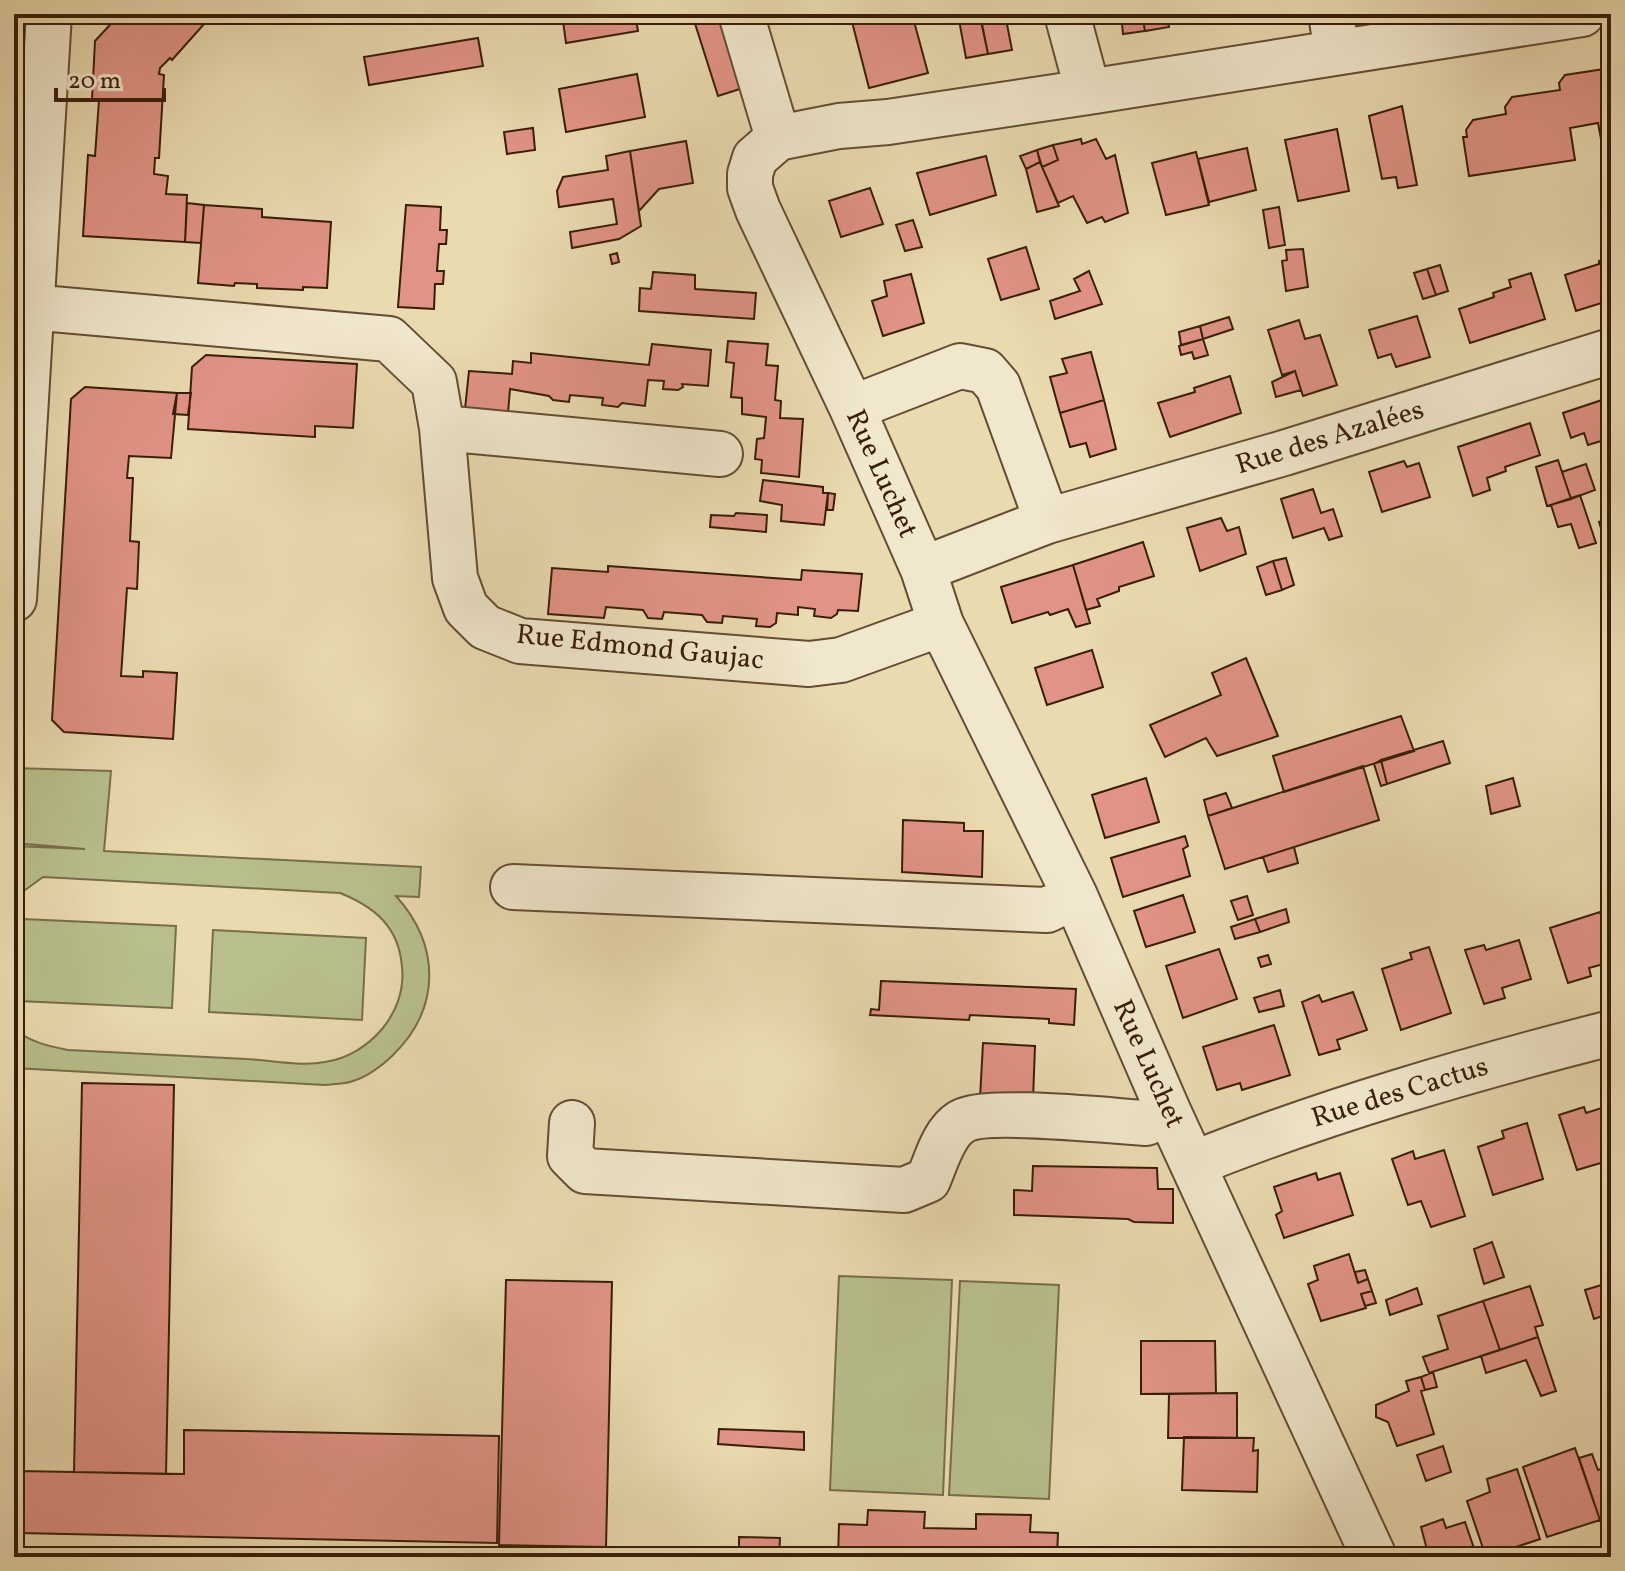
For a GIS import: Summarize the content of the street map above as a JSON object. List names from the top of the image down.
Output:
{
  "streets": {
    "street": [
      "Rue des Azalées",
      "Rue Luchet",
      "Rue Edmond Gaujac",
      "Rue des Cactus"
    ]
  },
  "crossings": [
    ["Rue des Azalées", "Rue Luchet"],
    ["Rue Luchet", "Rue Edmond Gaujac"],
    ["Rue Luchet", "Rue des Cactus"]
  ],
  "scale_bar": "20 m"
}
